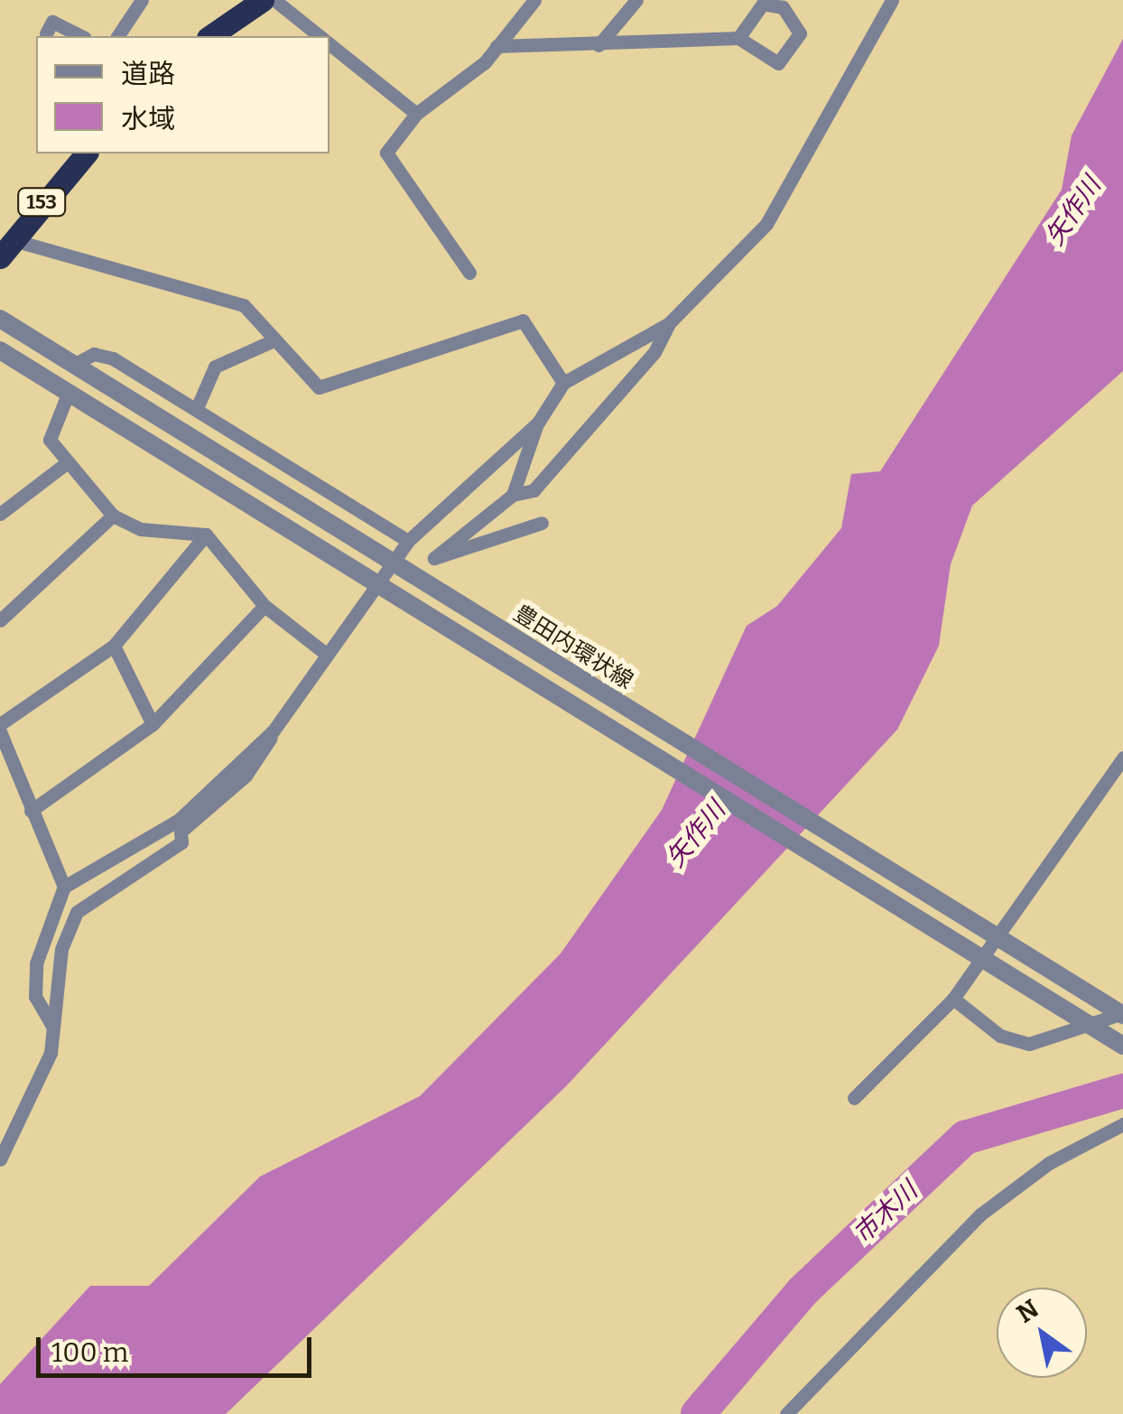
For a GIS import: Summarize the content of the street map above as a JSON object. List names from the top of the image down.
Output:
{
  "streets": {
    "highway": ["153"],
    "street": ["豊田内環状線"]
  },
  "water": ["矢作川", "市木川"],
  "legend": ["道路", "水域"],
  "scale_bar": "100 m",
  "north": "top left"
}
